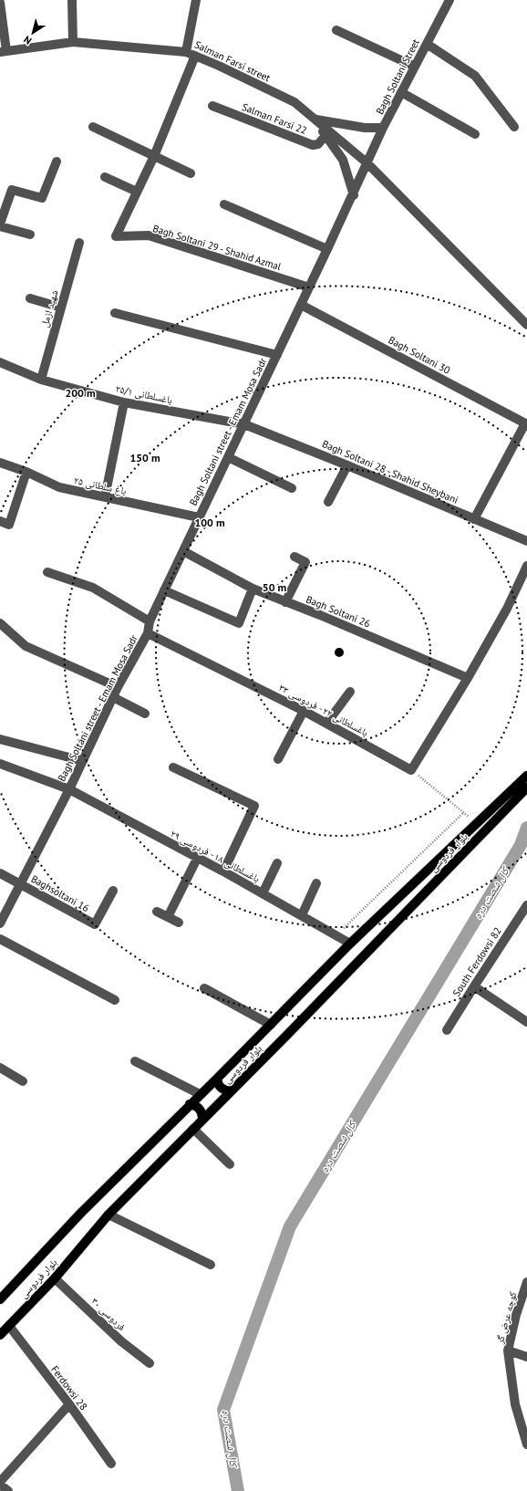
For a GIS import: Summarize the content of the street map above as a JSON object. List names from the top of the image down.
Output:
{
  "streets": {
    "main road": ["بلوار فردوسی"],
    "street": [
      "Salman Farsi street",
      "Bagh Soltani Street",
      "Salman Farsi 22",
      "Bagh Soltani 29 - Shahid Azmal",
      "شهید ازمل",
      "Bagh Soltani 30",
      "باغسلطانی ۲۵/۱",
      "Bagh Soltani street - Emam Mosa Sadr",
      "Bagh Soltani 28 - Shahid Sheybani",
      "باغ سلطانی ۲۵",
      "Bagh Soltani 26",
      "باغسلطانی ۲۲ - فردوسی ۳۳",
      "باغسلطانی ۱۸ - فردوسی ۲۹",
      "Baghsoltani 16",
      "South Ferdowsi 82",
      "فردوسی ۳۰",
      "کوچه عرض گر",
      "Ferdowsi 28"
    ]
  },
  "crossings": [
    ["Salman Farsi street", "Bagh Soltani Street"],
    ["Salman Farsi street", "Bagh Soltani street - Emam Mosa Sadr"],
    ["Bagh Soltani Street", "Bagh Soltani street - Emam Mosa Sadr"],
    ["Bagh Soltani 29 - Shahid Azmal", "Bagh Soltani street - Emam Mosa Sadr"],
    ["شهید ازمل", "باغسلطانی ۲۵/۱"],
    ["Bagh Soltani 30", "Bagh Soltani street - Emam Mosa Sadr"],
    ["باغسلطانی ۲۵/۱", "Bagh Soltani street - Emam Mosa Sadr"],
    ["باغسلطانی ۲۵/۱", "Bagh Soltani 28 - Shahid Sheybani"],
    ["Bagh Soltani street - Emam Mosa Sadr", "Bagh Soltani 28 - Shahid Sheybani"],
    ["Bagh Soltani street - Emam Mosa Sadr", "باغ سلطانی ۲۵"],
    ["Bagh Soltani street - Emam Mosa Sadr", "Bagh Soltani 26"],
    ["Bagh Soltani street - Emam Mosa Sadr", "باغسلطانی ۲۲ - فردوسی ۳۳"],
    ["Bagh Soltani street - Emam Mosa Sadr", "باغسلطانی ۱۸ - فردوسی ۲۹"],
    ["Bagh Soltani street - Emam Mosa Sadr", "Baghsoltani 16"],
    ["بلوار فردوسی", "باغسلطانی ۱۸ - فردوسی ۲۹"],
    ["بلوار فردوسی", "فردوسی ۳۰"],
    ["بلوار فردوسی", "Ferdowsi 28"]
  ],
  "water": ["کال شصت دره"],
  "north": "bottom left",
  "rings": [
    "200 m",
    "150 m",
    "100 m",
    "50 m"
  ]
}
